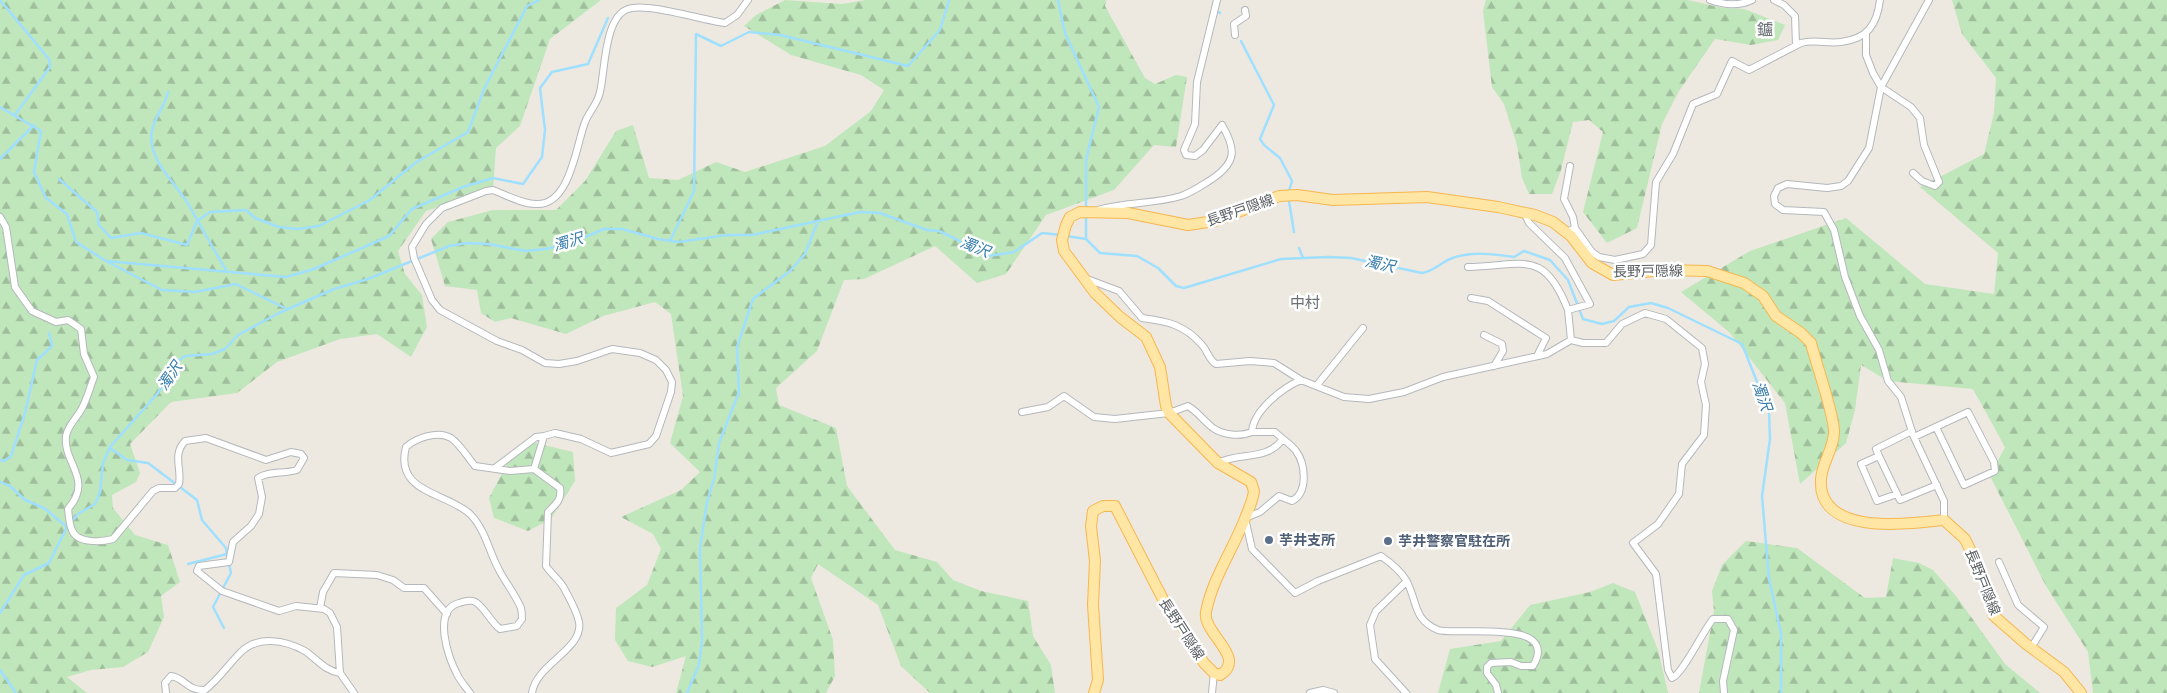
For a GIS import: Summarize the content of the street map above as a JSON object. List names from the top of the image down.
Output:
{
  "streets": {
    "main road": ["長野戸隠線"]
  },
  "districts": ["鑪", "中村"],
  "water": ["濁沢"],
  "places": ["芋井支所", "芋井警察官駐在所"]
}
